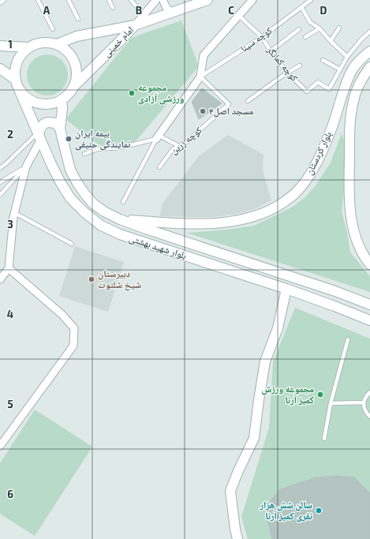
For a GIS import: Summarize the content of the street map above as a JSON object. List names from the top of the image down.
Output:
{
  "streets": {
    "main road": ["امام خمینی", "بلوار کردستان", "بلوار شهید بهشتی"],
    "lane": ["کوچه سینا", "کوچه کمانگر", "کوچه زرین"]
  },
  "crossings": [
    ["کوچه سینا", "کوچه کمانگر"],
    ["کوچه سینا", "کوچه زرین"],
    ["امام خمینی", "بلوار شهید بهشتی"],
    ["بلوار کردستان", "بلوار شهید بهشتی"]
  ],
  "places": [
    "مجموعه ورزشی آزادی",
    "مسجد اصل۴",
    "بیمه ایران نمایندگی حنیفی",
    "دبیرستان شیخ شلتوت",
    "مجموعه ورزش کمیز آرنا",
    "سالن شش هزار نفری کمیز آرنا"
  ],
  "grid": {
    "columns": [
      "A",
      "B",
      "C",
      "D"
    ],
    "rows": [
      "1",
      "2",
      "3",
      "4",
      "5",
      "6"
    ]
  }
}
